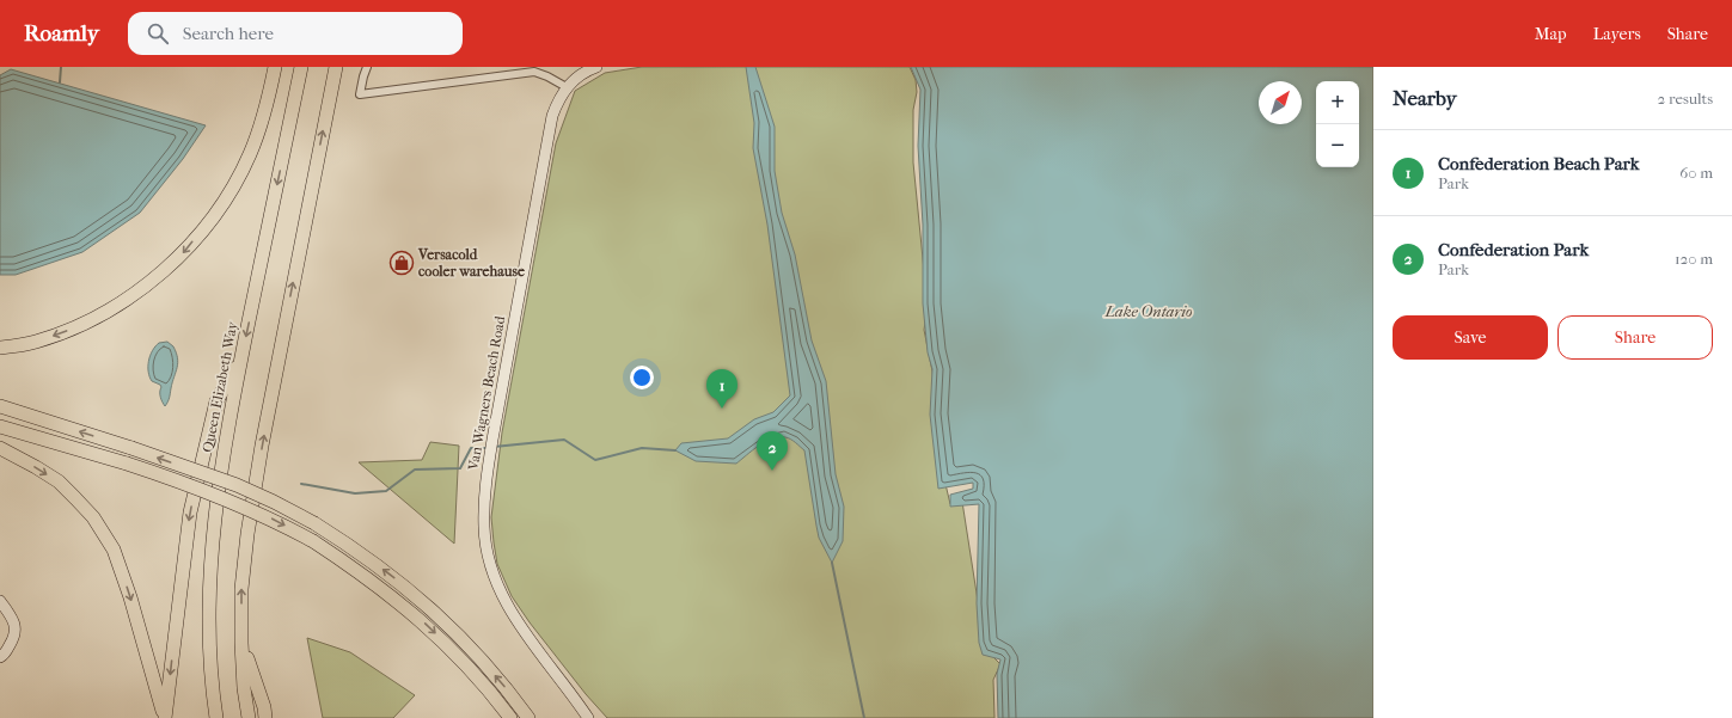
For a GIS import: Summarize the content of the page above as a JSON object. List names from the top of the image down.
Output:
{
  "streets": {
    "highway": ["Queen Elizabeth Way"],
    "street": ["Van Wagners Beach Road"]
  },
  "water": ["Lake Ontario"],
  "places": {
    "shop": ["Versacold cooler warehause"]
  },
  "north": "top right",
  "page": {
    "header": "Roamly",
    "search": "Search here",
    "nav": ["Map", "Layers", "Share"],
    "heading": ["Nearby", "2 results"],
    "map_buttons": ["+", "−"],
    "list": [
      {
        "mark": "1",
        "name": "Confederation Beach Park",
        "note": "Park",
        "value": "60 m"
      },
      {
        "mark": "2",
        "name": "Confederation Park",
        "note": "Park",
        "value": "120 m"
      }
    ],
    "buttons": ["Save", "Share"],
    "pins": ["1", "2"]
  }
}
